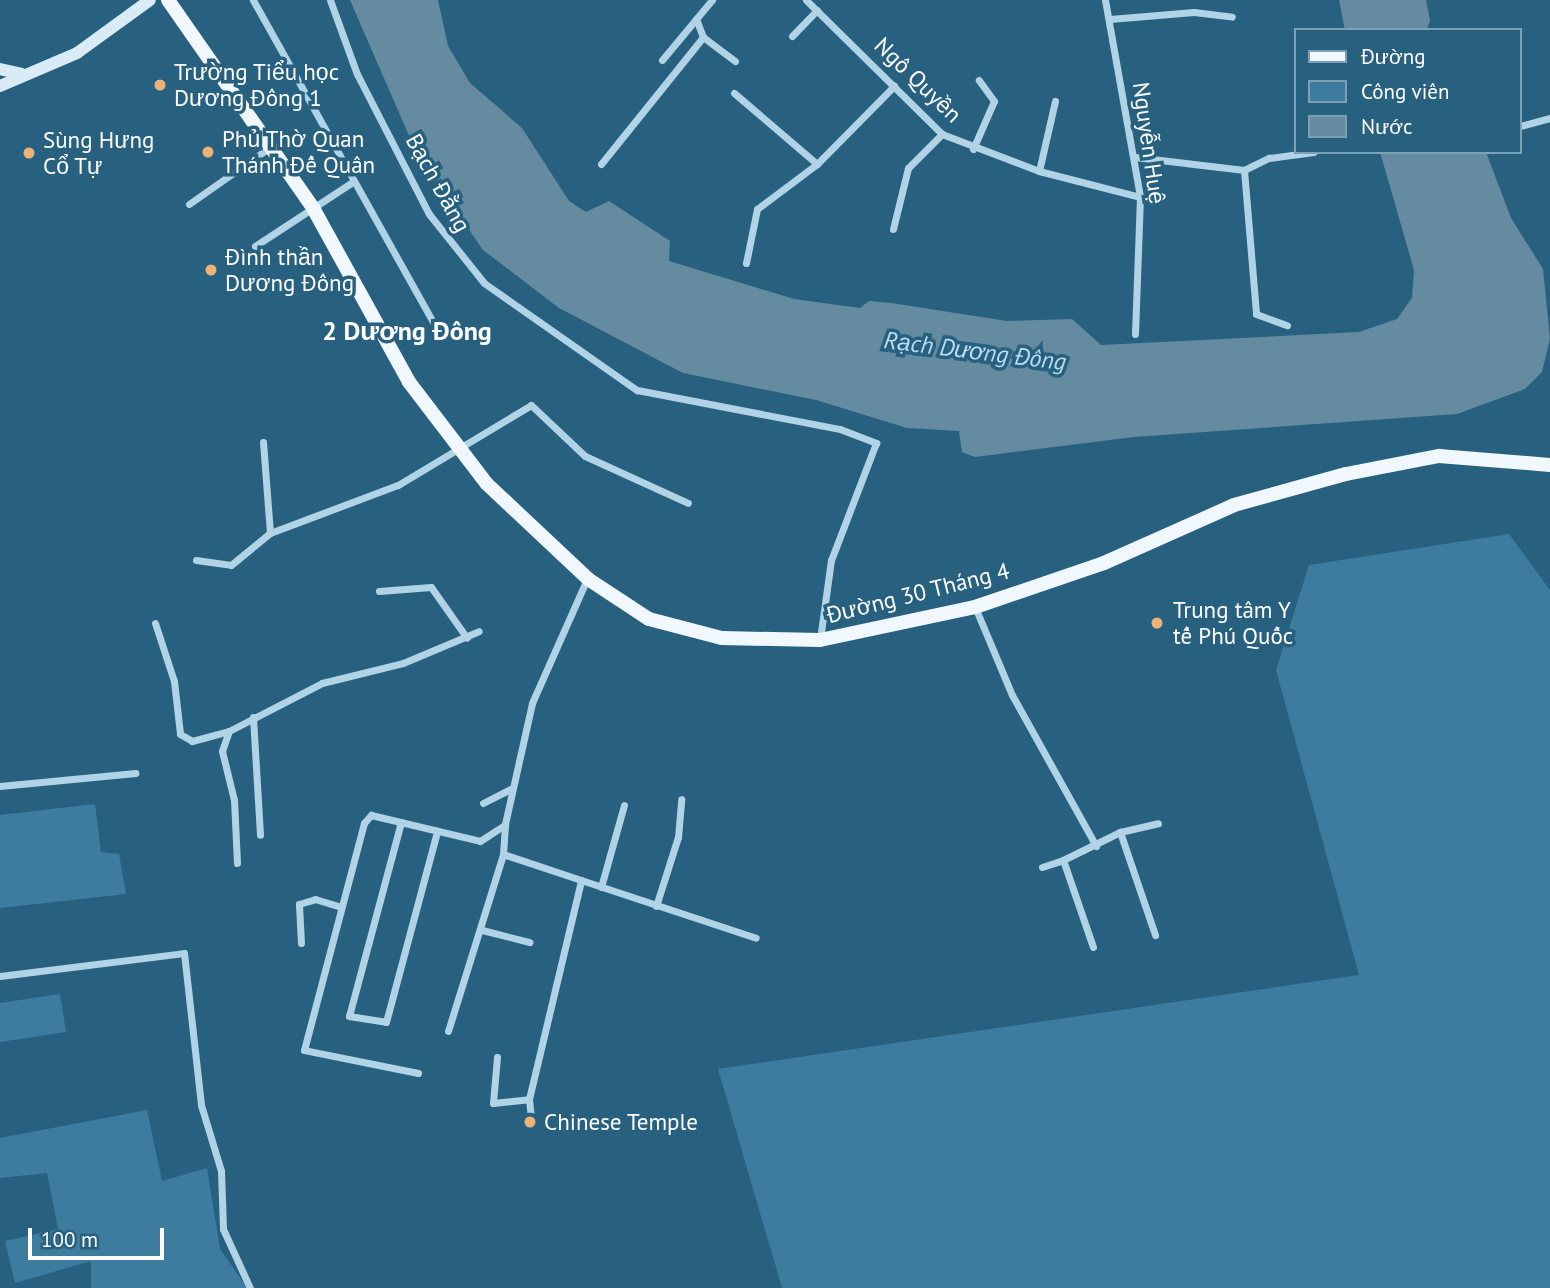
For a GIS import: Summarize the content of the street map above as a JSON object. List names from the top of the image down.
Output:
{
  "streets": {
    "main road": ["Đường 30 Tháng 4"],
    "street": ["Ngô Quyền", "Nguyễn Huệ", "Bạch Đằng"]
  },
  "crossings": [
    ["Ngô Quyền", "Nguyễn Huệ"],
    ["Bạch Đằng", "Đường 30 Tháng 4"]
  ],
  "districts": ["2 Dương Đông"],
  "water": ["Rạch Dương Đông"],
  "places": [
    "Trường Tiểu học Dương Đông 1",
    "Phủ Thờ Quan Thánh Đế Quân",
    "Sùng Hưng Cổ Tự",
    "Đình thần Dương Đông",
    "Trung tâm Y tế Phú Quốc",
    "Chinese Temple"
  ],
  "legend": ["Đường", "Công viên", "Nước"],
  "scale_bar": "100 m"
}
